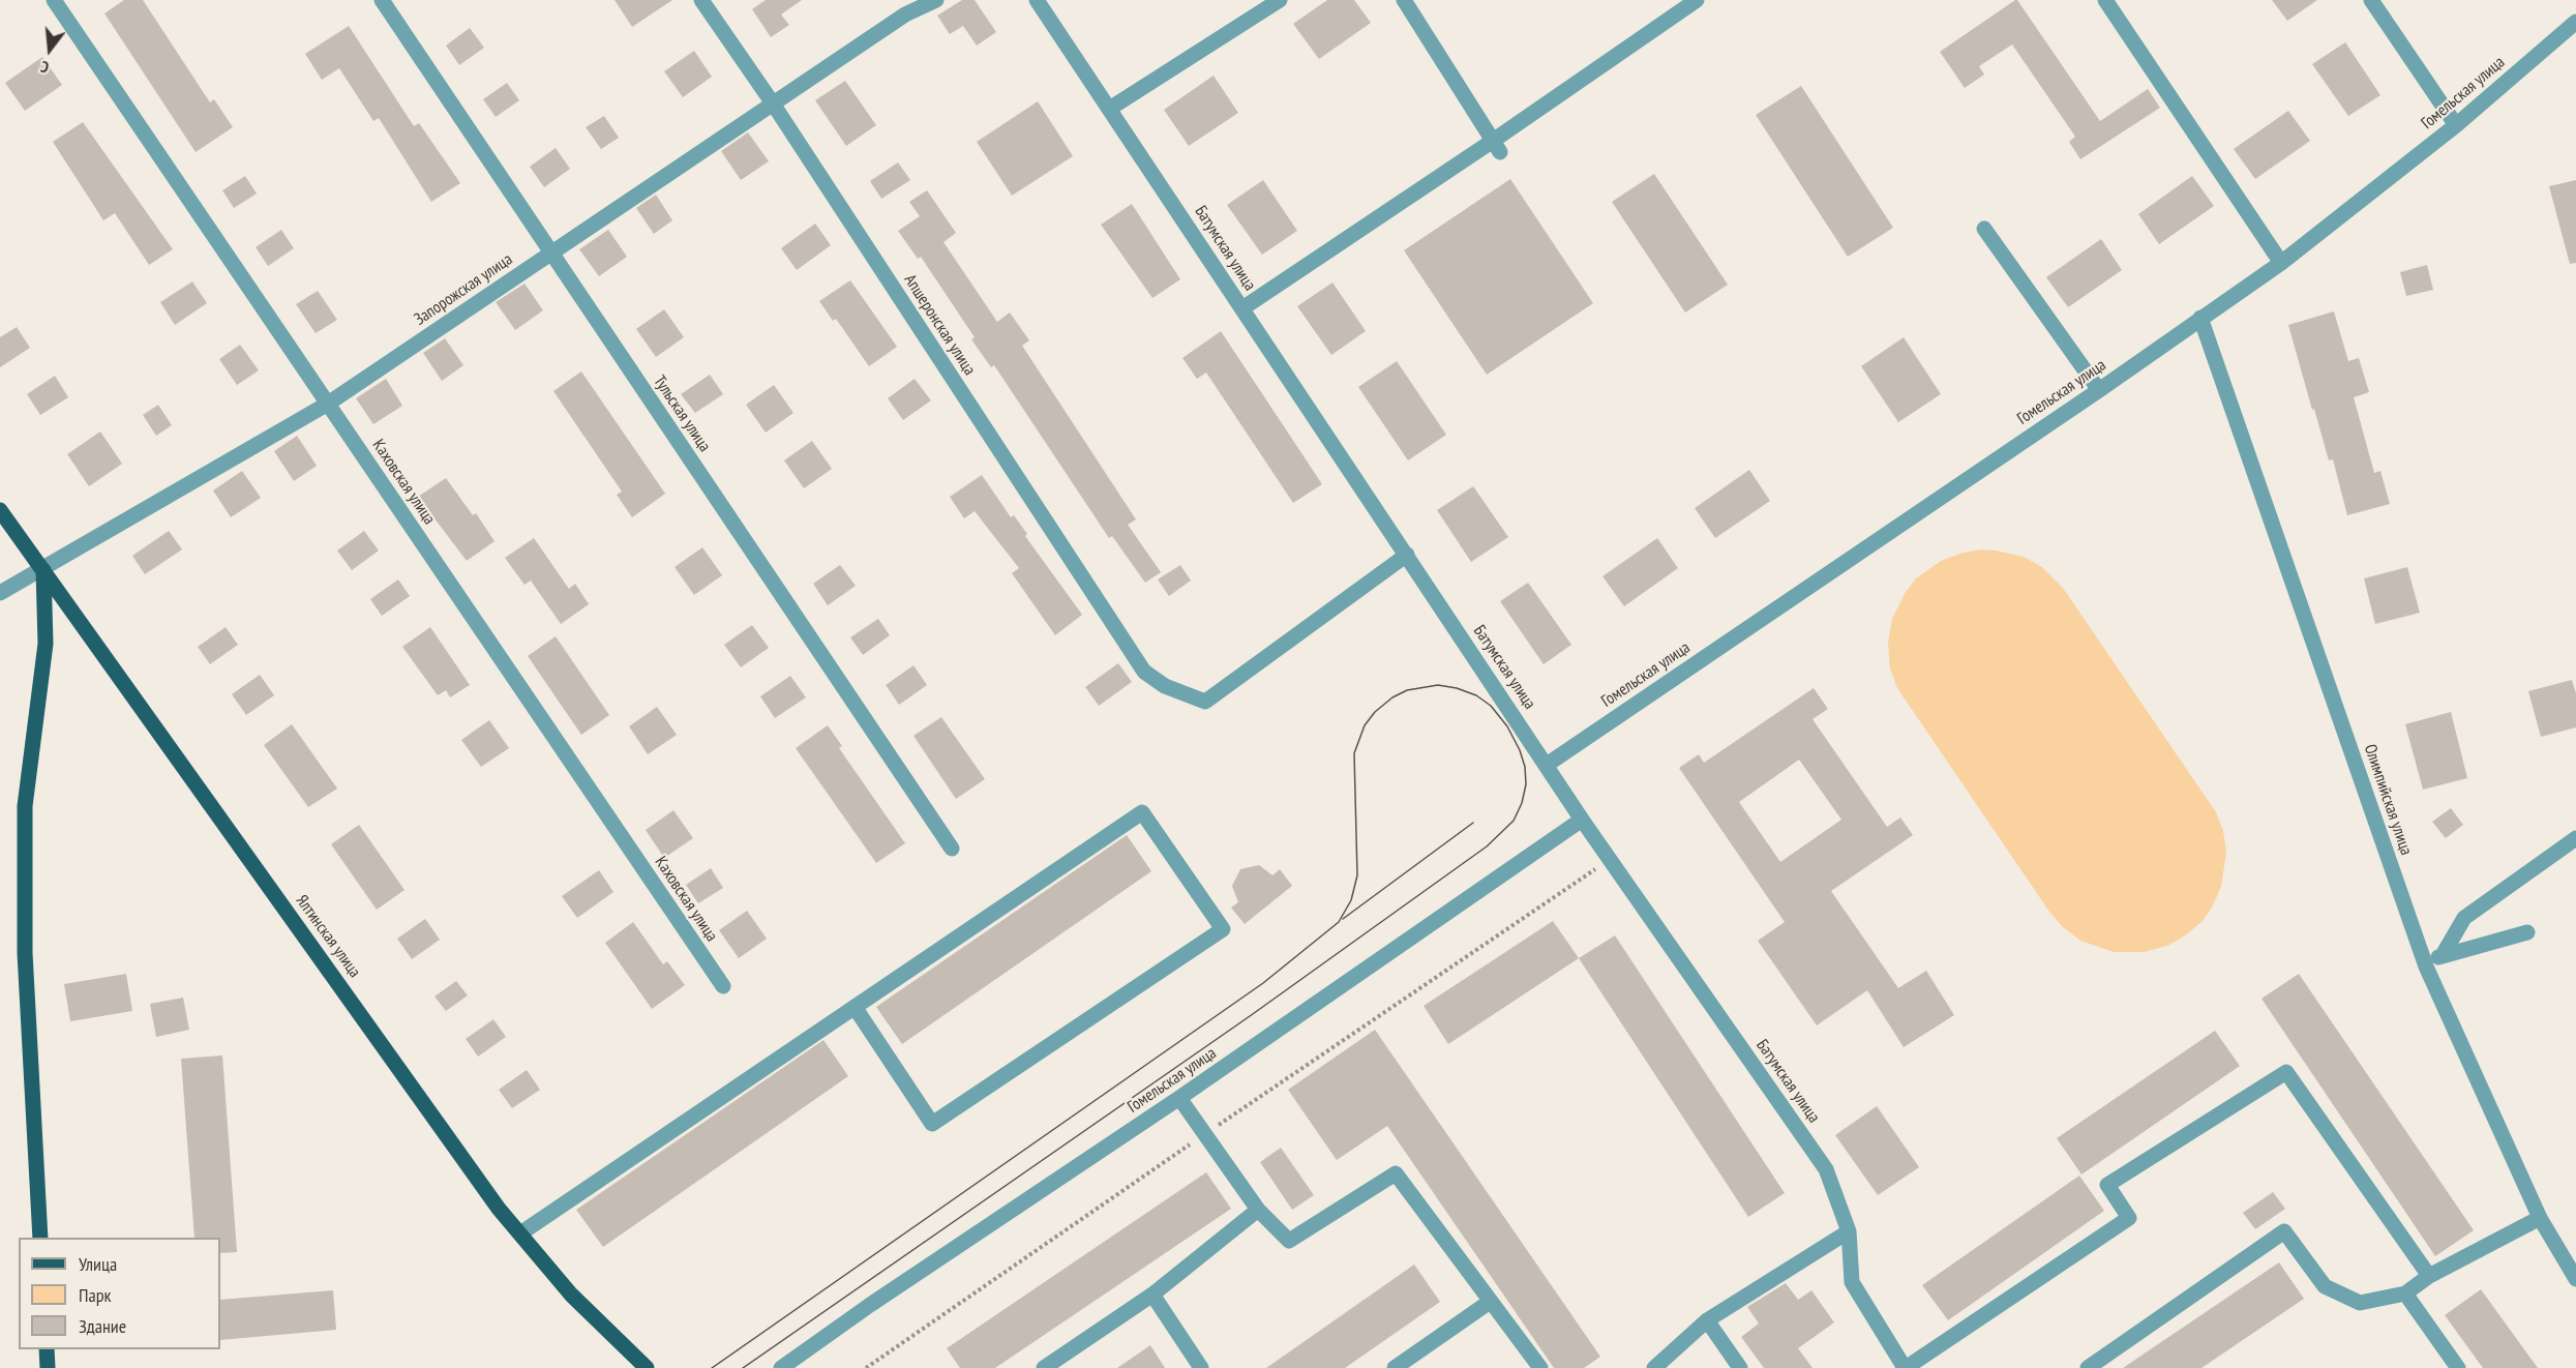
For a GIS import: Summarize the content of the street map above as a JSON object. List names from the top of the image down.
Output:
{
  "streets": {
    "main road": ["Ялтинская улица"],
    "street": [
      "Гомельская улица",
      "Батумская улица",
      "Запорожская улица",
      "Апшеронская улица",
      "Тульская улица",
      "Каховская улица",
      "Олимпийская улица"
    ]
  },
  "crossings": [
    ["Гомельская улица", "Батумская улица"],
    ["Гомельская улица", "Олимпийская улица"],
    ["Батумская улица", "Апшеронская улица"],
    ["Запорожская улица", "Апшеронская улица"],
    ["Запорожская улица", "Тульская улица"],
    ["Запорожская улица", "Каховская улица"],
    ["Запорожская улица", "Ялтинская улица"]
  ],
  "legend": ["Улица", "Парк", "Здание"],
  "north": "bottom"
}
